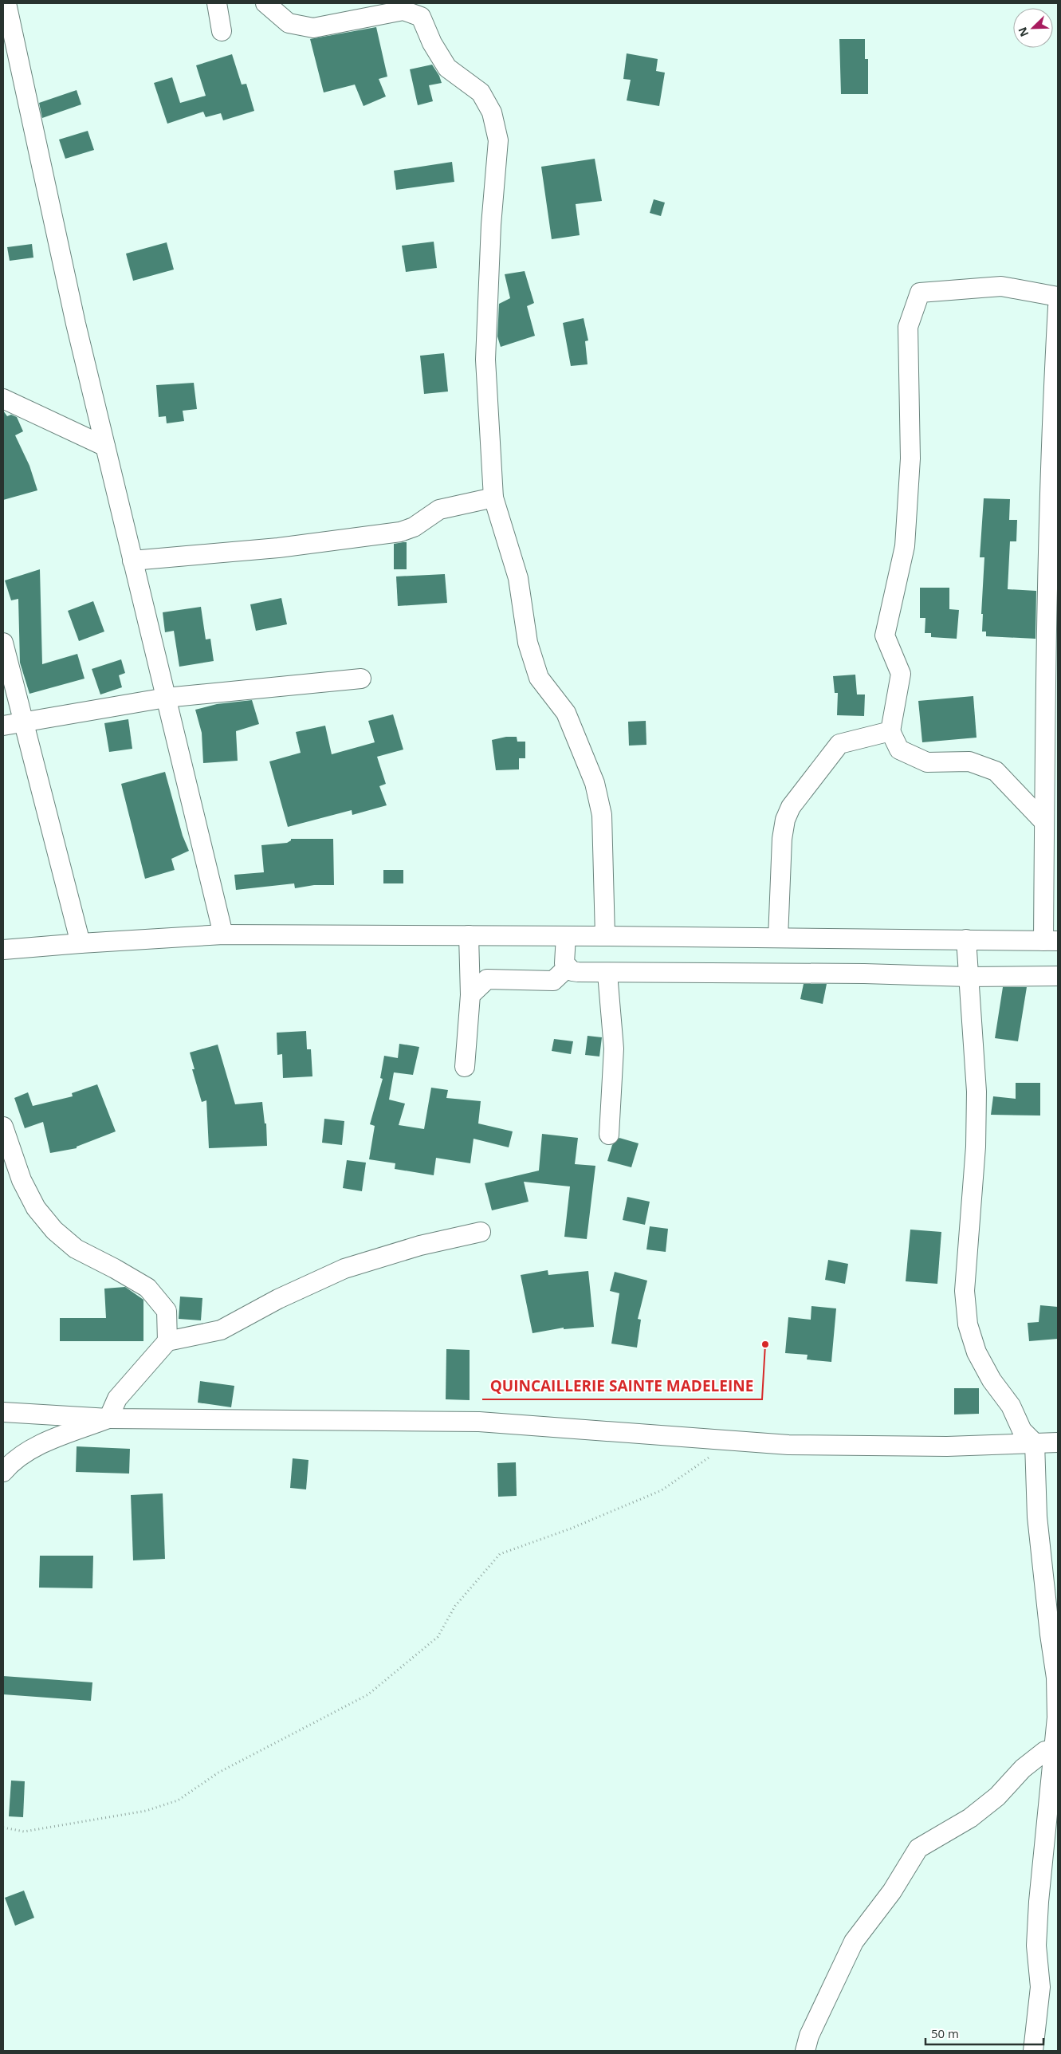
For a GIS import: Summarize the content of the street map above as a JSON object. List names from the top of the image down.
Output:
{
  "places": ["QUINCAILLERIE SAINTE MADELEINE"],
  "scale_bar": "50 m",
  "north": "bottom left"
}
